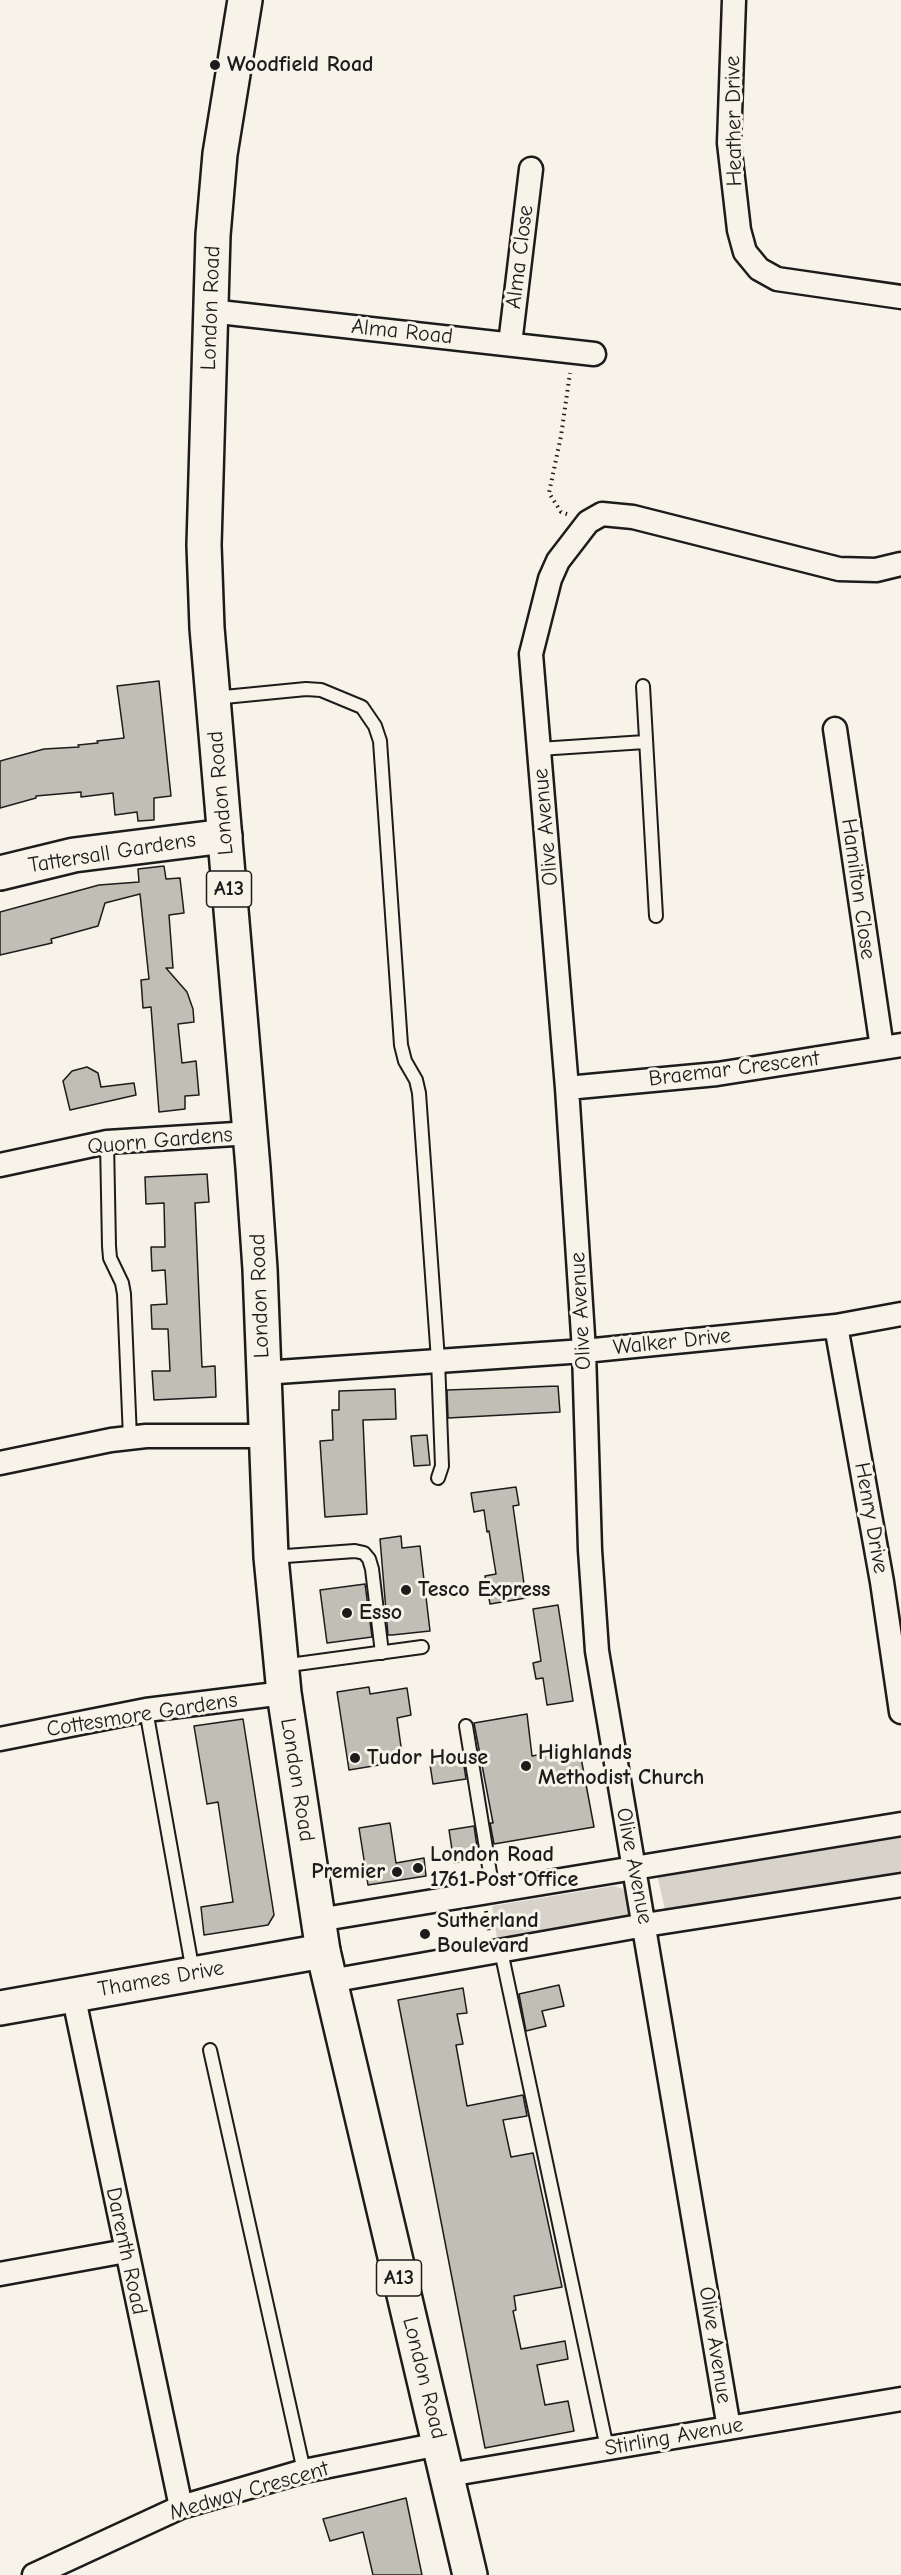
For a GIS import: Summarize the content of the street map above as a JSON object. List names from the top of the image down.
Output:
{
  "streets": {
    "main road": [
      "London Road",
      "Tattersall Gardens",
      "A13",
      "Thames Drive"
    ],
    "street": [
      "Heather Drive",
      "Alma Close",
      "Alma Road",
      "Olive Avenue",
      "Hamilton Close",
      "Braemar Crescent",
      "Quorn Gardens",
      "Walker Drive",
      "Henry Drive",
      "Cottesmore Gardens",
      "Darenth Road",
      "Stirling Avenue",
      "Medway Crescent"
    ]
  },
  "crossings": [
    ["Alma Close", "Alma Road"],
    ["London Road", "Alma Road"],
    ["London Road", "Tattersall Gardens"],
    ["London Road", "Quorn Gardens"],
    ["London Road", "Walker Drive"],
    ["London Road", "Cottesmore Gardens"],
    ["London Road", "Thames Drive"],
    ["London Road", "Stirling Avenue"],
    ["London Road", "Medway Crescent"],
    ["Olive Avenue", "Braemar Crescent"],
    ["Olive Avenue", "Walker Drive"],
    ["Olive Avenue", "Stirling Avenue"],
    ["Hamilton Close", "Braemar Crescent"],
    ["Walker Drive", "Henry Drive"],
    ["Thames Drive", "Darenth Road"],
    ["Darenth Road", "Medway Crescent"]
  ],
  "places": [
    "Woodfield Road",
    "Tesco Express",
    "Esso",
    "Tudor House",
    "Highlands Methodist Church",
    "London Road 1761 Post Office",
    "Premier",
    "Sutherland Boulevard"
  ]
}
